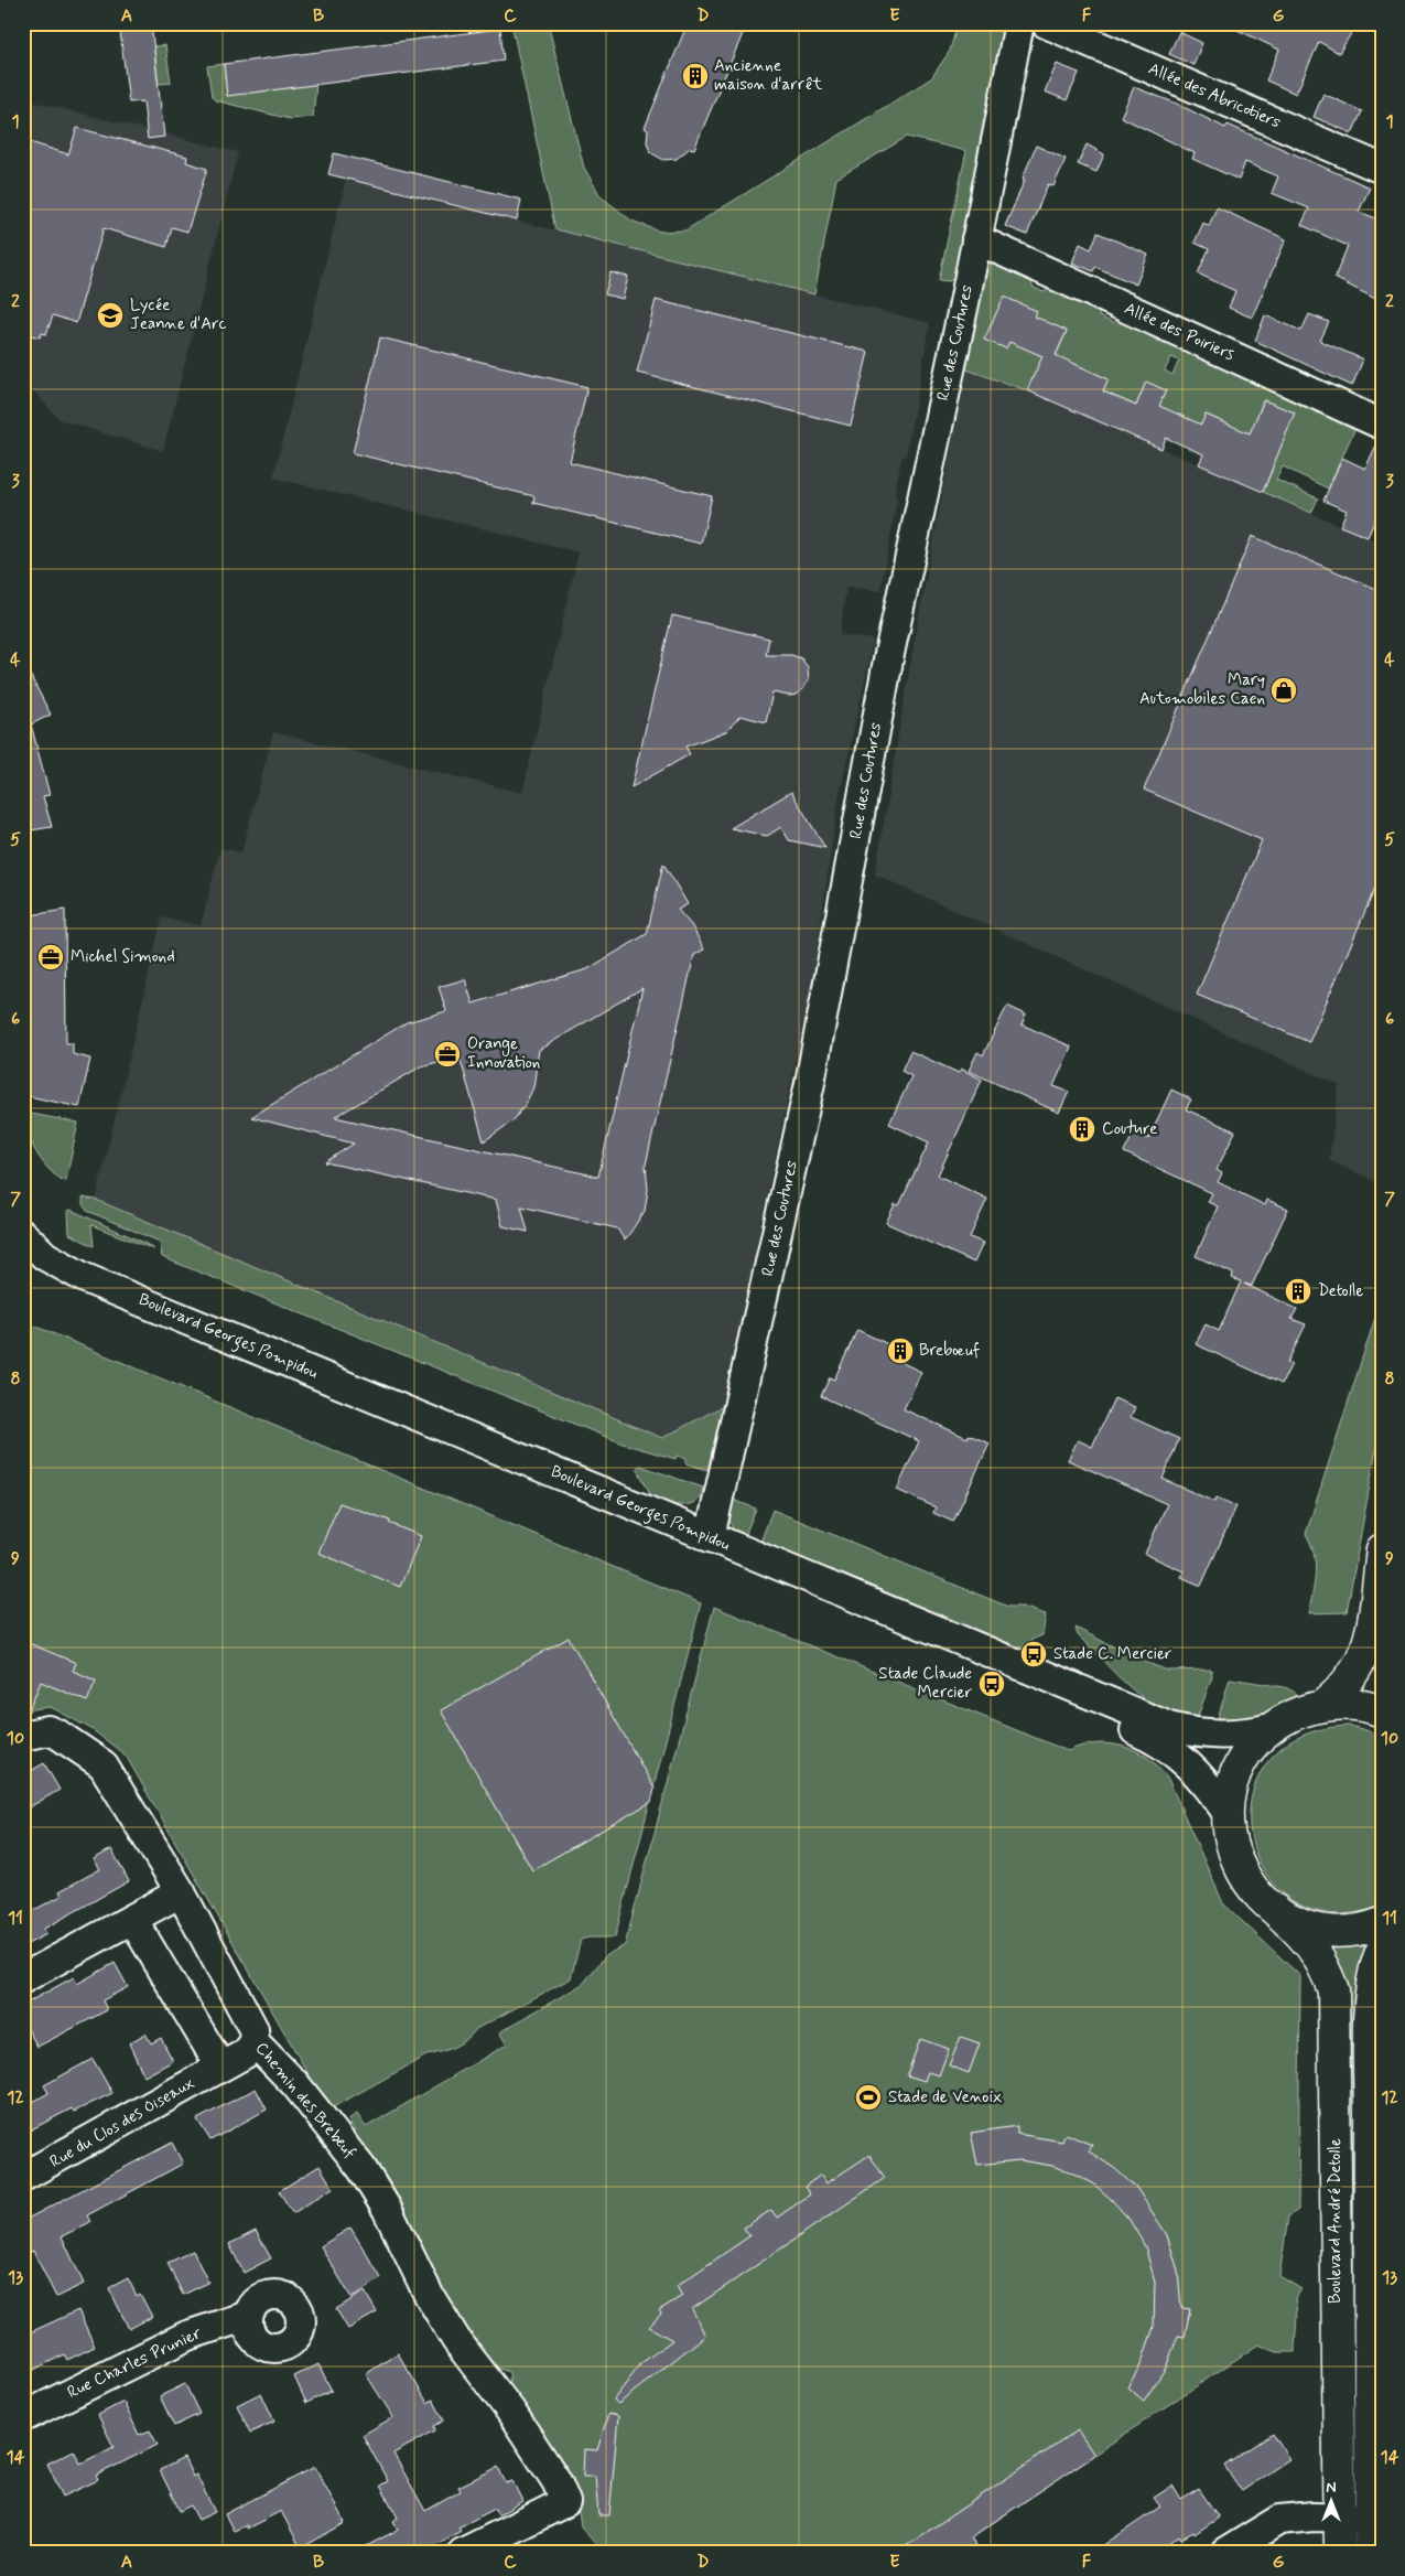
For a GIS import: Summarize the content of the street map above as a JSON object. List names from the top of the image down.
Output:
{
  "streets": {
    "main road": ["Boulevard André Detolle"],
    "street": [
      "Allée des Abricotiers",
      "Allée des Poiriers",
      "Rue des Coutures",
      "Boulevard Georges Pompidou",
      "Chemin des Brebeuf",
      "Rue du Clos des Oiseaux",
      "Rue Charles Prunier"
    ]
  },
  "crossings": [
    ["Allée des Poiriers", "Rue des Coutures"],
    ["Rue des Coutures", "Boulevard Georges Pompidou"],
    ["Chemin des Brebeuf", "Rue du Clos des Oiseaux"]
  ],
  "places": {
    "building": [
      "Ancienne maison d'arrêt",
      "Couture",
      "Detolle",
      "Brebœuf"
    ],
    "school or university": ["Lycée Jeanne d'Arc"],
    "shop": ["Mary Automobiles Caen"],
    "office": ["Michel Simond", "Orange Innovation"],
    "bus stop": ["Stade C. Mercier", "Stade Claude Mercier"],
    "sports": ["Stade de Venoix"]
  },
  "north": "top",
  "grid": {
    "columns": [
      "A",
      "B",
      "C",
      "D",
      "E",
      "F",
      "G"
    ],
    "rows": [
      "1",
      "2",
      "3",
      "4",
      "5",
      "6",
      "7",
      "8",
      "9",
      "10",
      "11",
      "12",
      "13",
      "14"
    ]
  }
}
